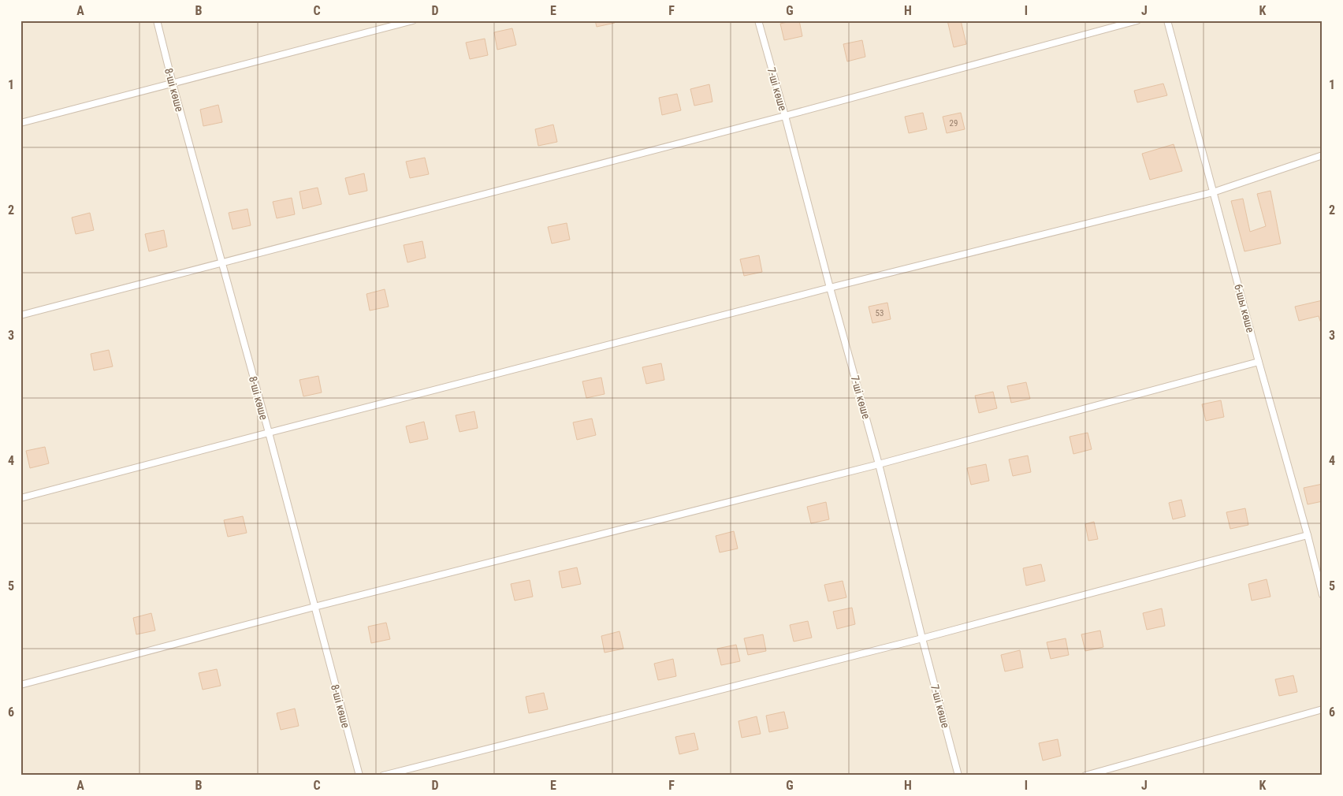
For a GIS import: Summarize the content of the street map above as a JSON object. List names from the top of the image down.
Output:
{
  "streets": {
    "lane": ["7-ші көше", "8-ші көше", "6-шы көше"]
  },
  "house_numbers": ["29", "53"],
  "grid": {
    "columns": [
      "A",
      "B",
      "C",
      "D",
      "E",
      "F",
      "G",
      "H",
      "I",
      "J",
      "K"
    ],
    "rows": [
      "1",
      "2",
      "3",
      "4",
      "5",
      "6"
    ]
  }
}
